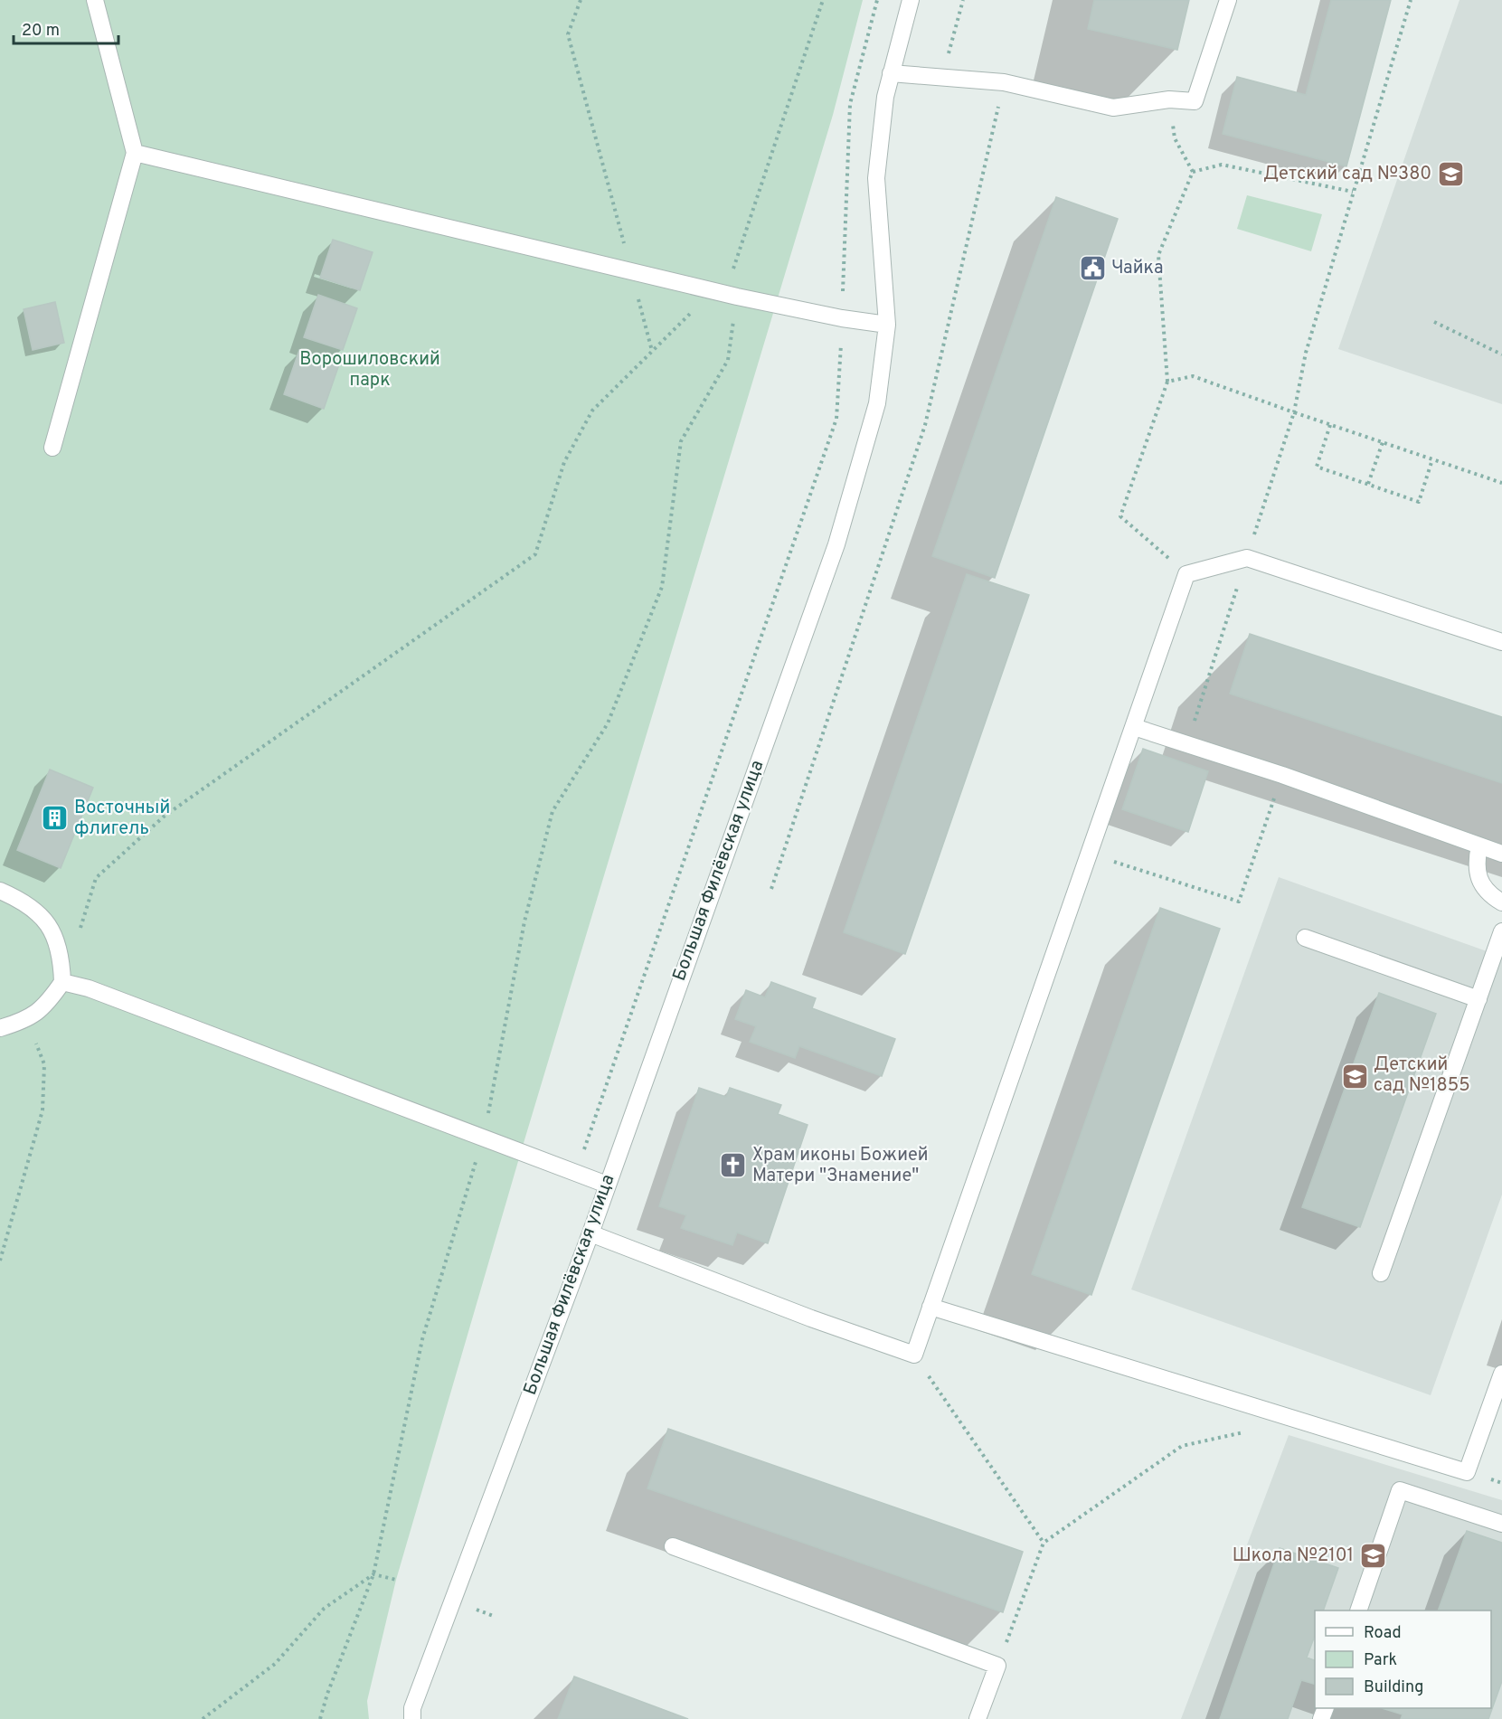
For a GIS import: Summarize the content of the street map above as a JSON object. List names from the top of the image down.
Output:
{
  "streets": {
    "street": ["Большая Филёвская улица"]
  },
  "parks": ["Ворошиловский парк"],
  "places": {
    "school or university": ["Детский сад №380", "Детский сад №1855", "Школа №2101"],
    "public building": ["Чайка"],
    "building": ["Восточный флигель"],
    "church": ["Храм иконы Божией Матери \"Знамение\""]
  },
  "legend": ["Road", "Park", "Building"],
  "scale_bar": "20 m"
}
